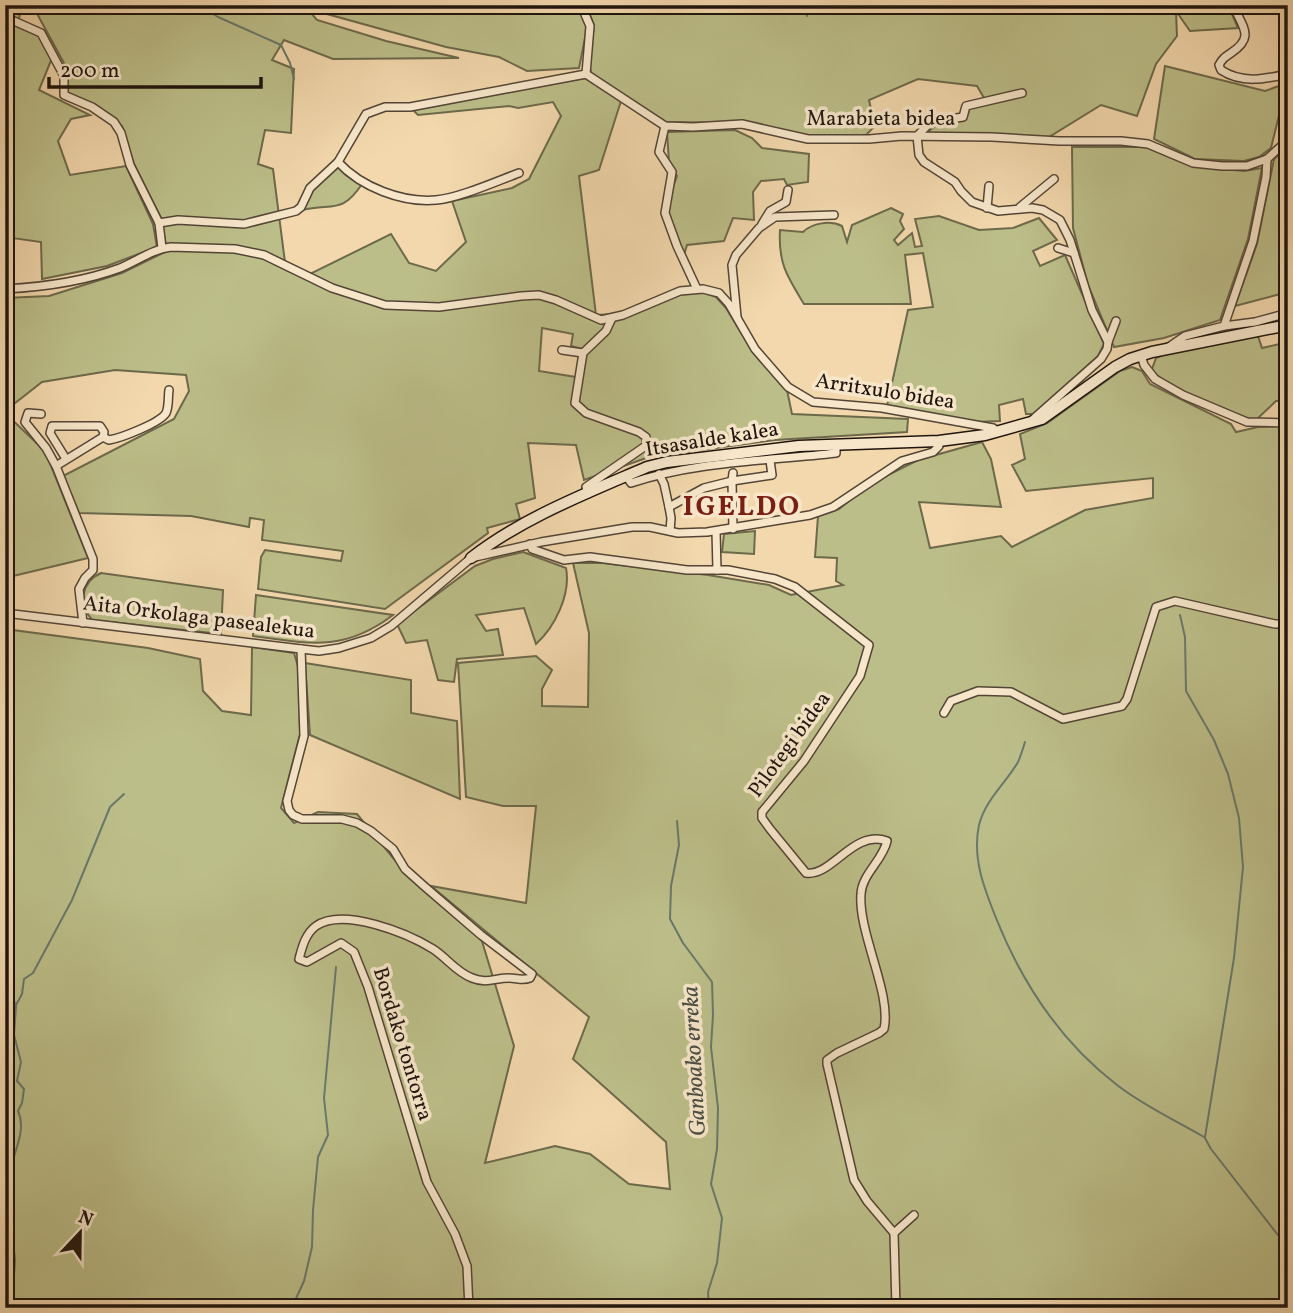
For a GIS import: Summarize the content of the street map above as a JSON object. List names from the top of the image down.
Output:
{
  "streets": {
    "street": [
      "Marabieta bidea",
      "Arritxulo bidea",
      "Itsasalde kalea",
      "Aita Orkolaga pasealekua",
      "Pilotegi bidea",
      "Bordako tontorra"
    ]
  },
  "crossings": [
    ["Arritxulo bidea", "Itsasalde kalea"],
    ["Itsasalde kalea", "Aita Orkolaga pasealekua"],
    ["Aita Orkolaga pasealekua", "Bordako tontorra"]
  ],
  "districts": ["IGELDO"],
  "water": ["Ganboako erreka"],
  "scale_bar": "200 m",
  "north": "top"
}
